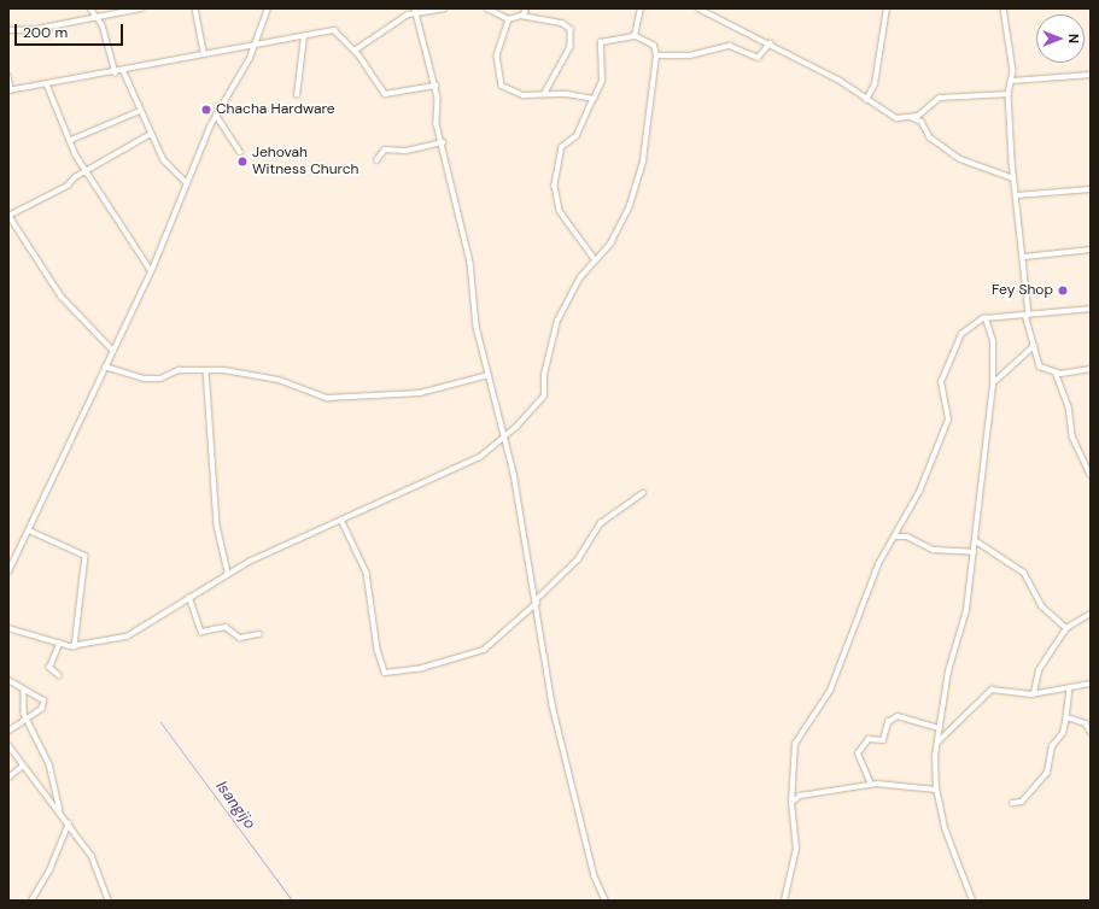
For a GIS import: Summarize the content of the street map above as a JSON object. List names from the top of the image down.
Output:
{
  "water": ["Isangijo"],
  "places": ["Chacha Hardware", "Jehovah Witness Church", "Fey Shop"],
  "scale_bar": "200 m",
  "north": "right"
}
